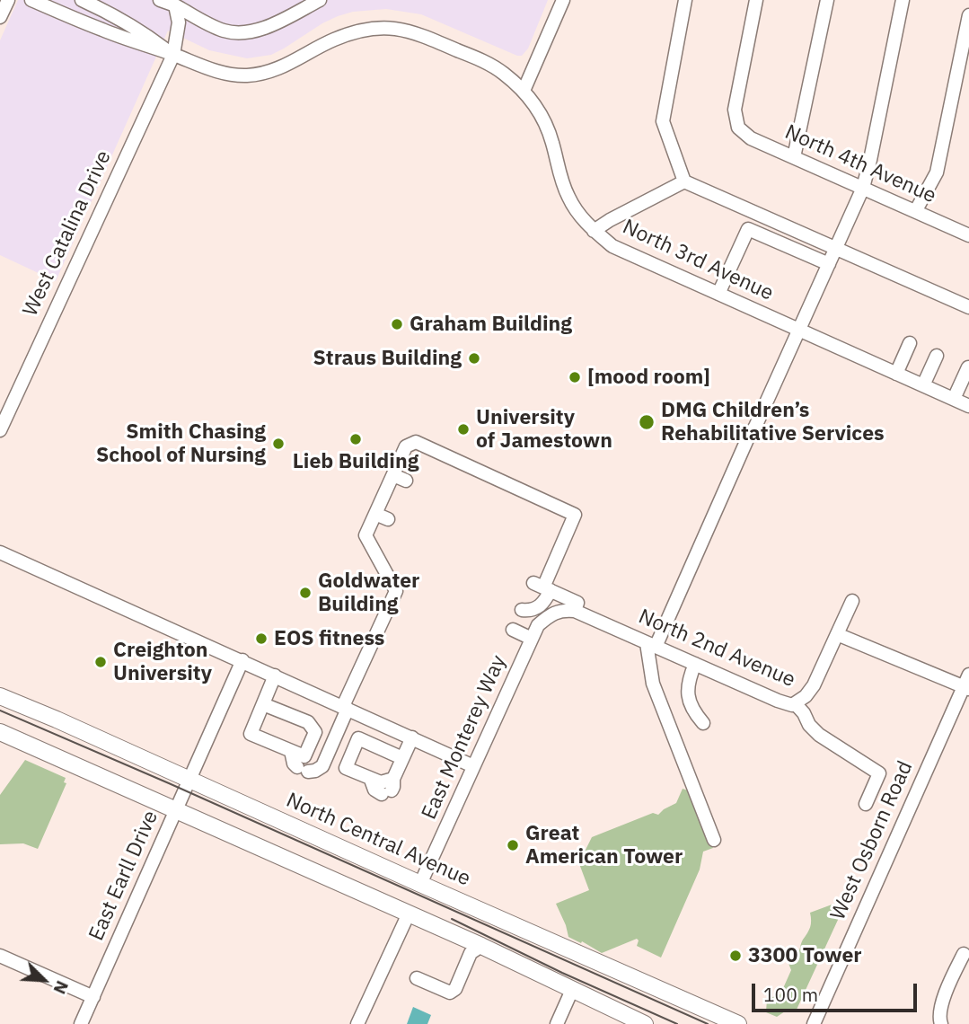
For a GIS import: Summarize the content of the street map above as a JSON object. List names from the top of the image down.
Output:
{
  "streets": {
    "main road": ["North Central Avenue"],
    "street": [
      "North 4th Avenue",
      "West Catalina Drive",
      "North 3rd Avenue",
      "North 2nd Avenue",
      "East Monterey Way",
      "West Osborn Road",
      "East Earll Drive"
    ]
  },
  "crossings": [
    ["West Catalina Drive", "North 3rd Avenue"],
    ["North 2nd Avenue", "East Monterey Way"],
    ["East Monterey Way", "North Central Avenue"],
    ["North Central Avenue", "East Earll Drive"]
  ],
  "places": [
    "Graham Building",
    "Straus Building",
    "[mood room]",
    "DMG Children’s Rehabilitative Services",
    "University of Jamestown",
    "Lieb Building",
    "Smith Chasing School of Nursing",
    "Goldwater Building",
    "EOS fitness",
    "Creighton University",
    "Great American Tower",
    "3300 Tower"
  ],
  "scale_bar": "100 m",
  "north": "bottom right"
}
